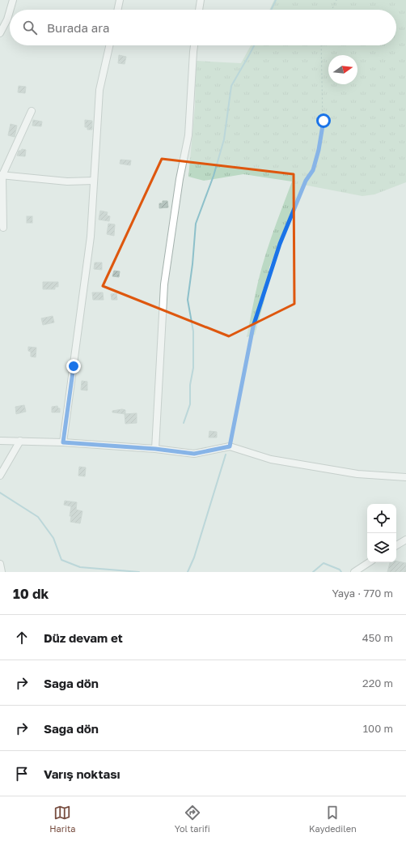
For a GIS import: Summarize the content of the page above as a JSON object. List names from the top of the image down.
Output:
{
  "north": "right",
  "page": {
    "search": "Burada ara",
    "heading": ["10 dk", "Yaya · 770 m"],
    "list": [
      ["Düz devam et", "450 m"],
      ["Sağa dön", "220 m"],
      ["Sağa dön", "100 m"],
      "Varış noktası"
    ],
    "nav": ["Harita", "Yol tarifi", "Kaydedilen"]
  }
}
